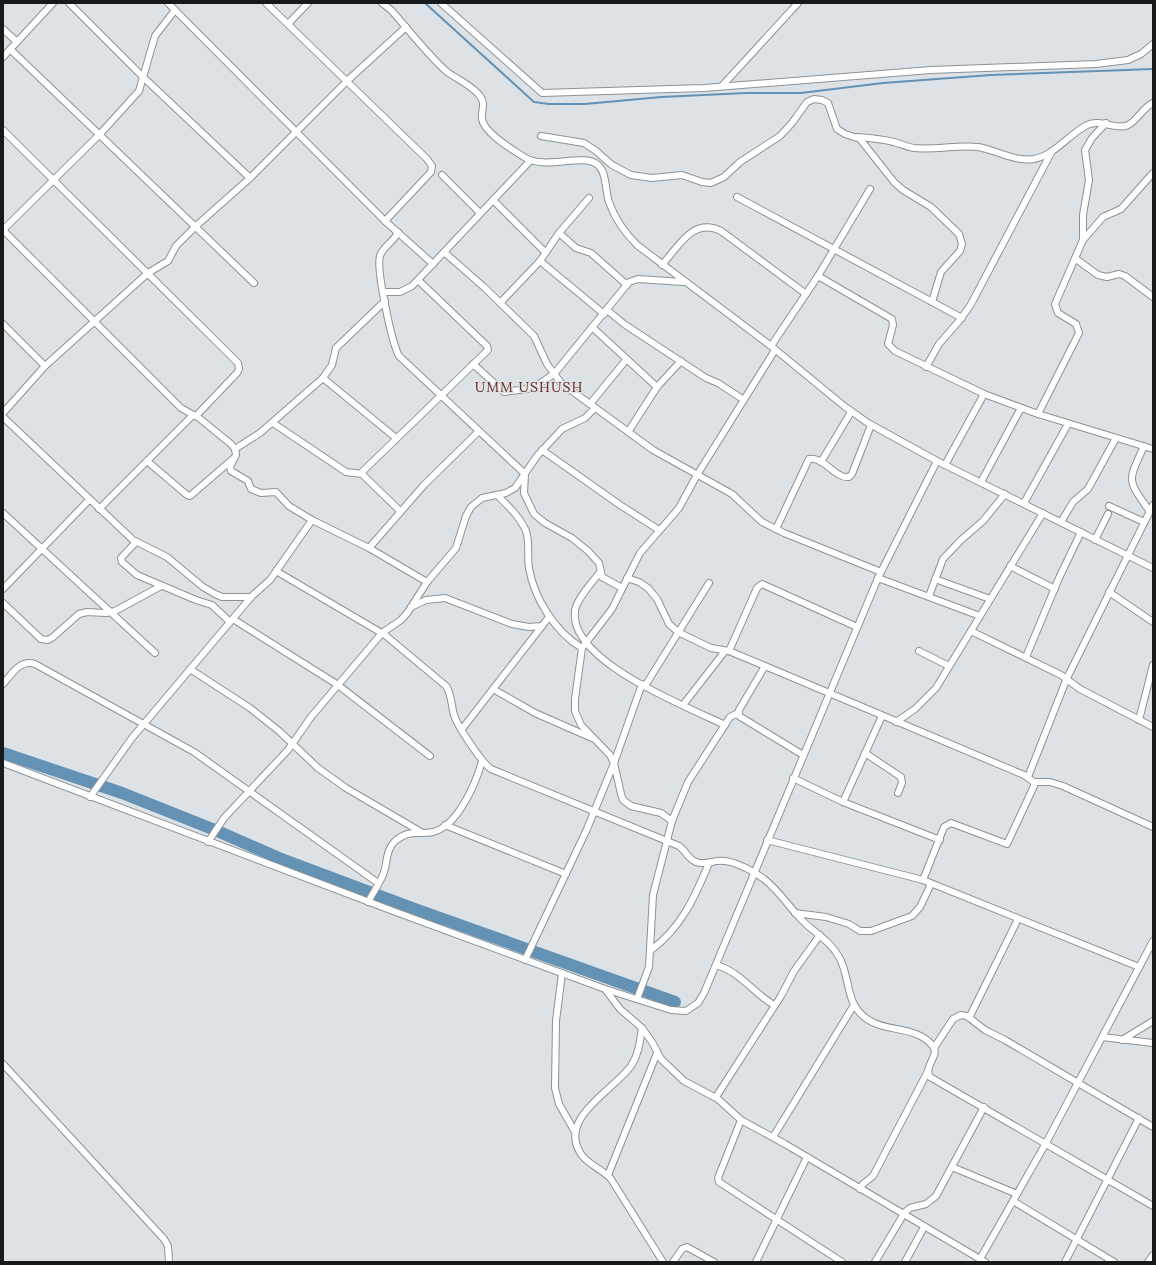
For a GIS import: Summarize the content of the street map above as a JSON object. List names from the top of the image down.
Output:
{
  "districts": ["UMM USHUSH"]
}
